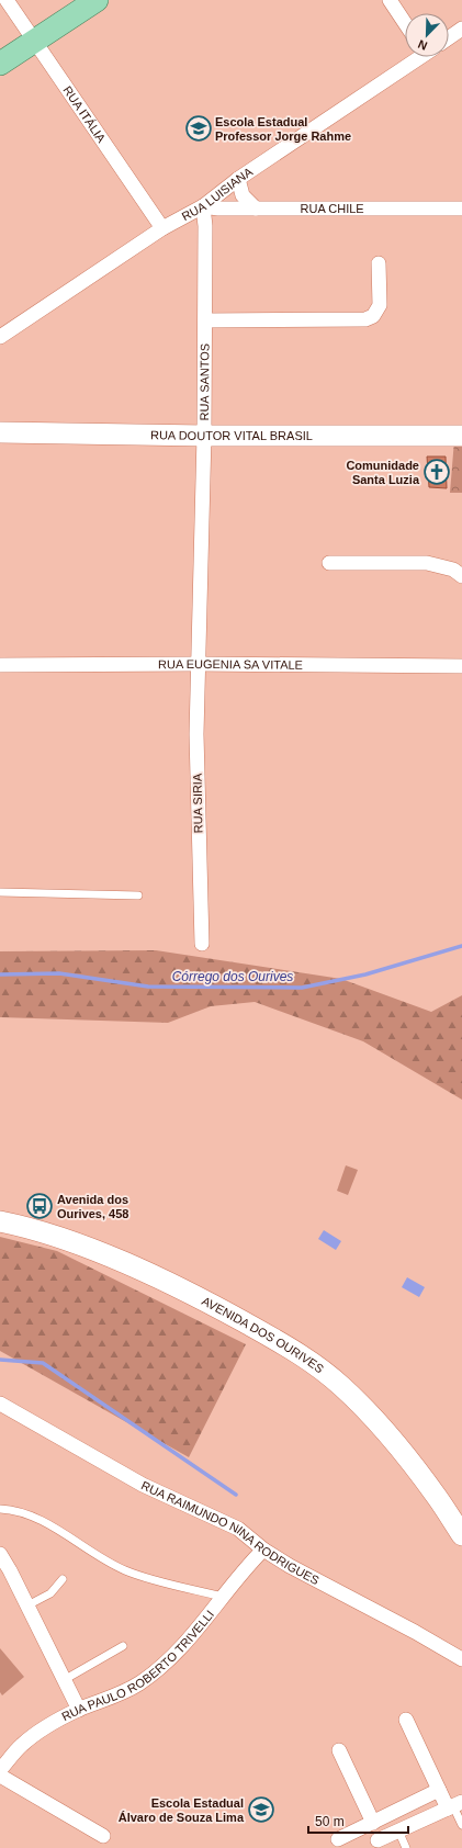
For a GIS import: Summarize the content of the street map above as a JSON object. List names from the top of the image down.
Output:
{
  "streets": {
    "main road": ["RUA DOUTOR VITAL BRASIL", "AVENIDA DOS OURIVES"],
    "street": [
      "RUA ITÁLIA",
      "RUA LUISIANA",
      "RUA CHILE",
      "RUA SANTOS",
      "RUA EUGENIA SA VITALE",
      "RUA SIRIA",
      "RUA RAIMUNDO NINA RODRIGUES",
      "RUA PAULO ROBERTO TRIVELLI"
    ]
  },
  "crossings": [
    ["RUA ITÁLIA", "RUA LUISIANA"],
    ["RUA LUISIANA", "RUA CHILE"],
    ["RUA LUISIANA", "RUA SANTOS"],
    ["RUA CHILE", "RUA SANTOS"],
    ["RUA SANTOS", "RUA DOUTOR VITAL BRASIL"],
    ["RUA SANTOS", "RUA EUGENIA SA VITALE"],
    ["RUA SANTOS", "RUA SIRIA"],
    ["RUA EUGENIA SA VITALE", "RUA SIRIA"],
    ["RUA RAIMUNDO NINA RODRIGUES", "RUA PAULO ROBERTO TRIVELLI"]
  ],
  "water": ["Córrego dos Ourives"],
  "places": {
    "school or university": ["Escola Estadual Professor Jorge Rahme", "Escola Estadual Álvaro de Souza Lima"],
    "church": ["Comunidade Santa Luzia"],
    "bus stop": ["Avenida dos Ourives, 458"]
  },
  "scale_bar": "50 m",
  "north": "bottom left"
}
